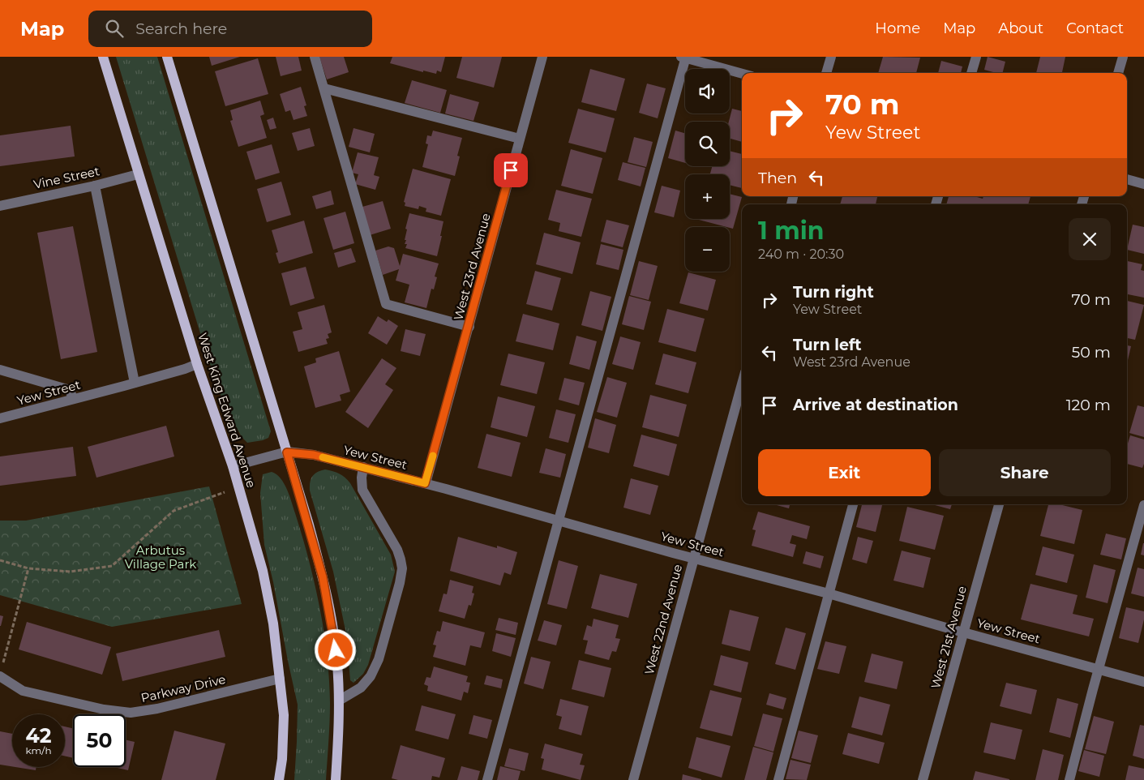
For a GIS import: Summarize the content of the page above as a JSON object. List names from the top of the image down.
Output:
{
  "streets": {
    "main road": ["West King Edward Avenue"],
    "street": [
      "Vine Street",
      "West 23rd Avenue",
      "Yew Street",
      "West 22nd Avenue",
      "West 21st Avenue",
      "Parkway Drive"
    ]
  },
  "crossings": [
    ["Vine Street", "West King Edward Avenue"],
    ["West 23rd Avenue", "Yew Street"],
    ["Yew Street", "West King Edward Avenue"],
    ["Yew Street", "West 22nd Avenue"],
    ["Yew Street", "West 21st Avenue"],
    ["West King Edward Avenue", "Parkway Drive"]
  ],
  "parks": ["Arbutus Village Park"],
  "page": {
    "header": "Map",
    "search": "Search here",
    "nav": [
      "Home",
      "Map",
      "About",
      "Contact"
    ],
    "map_buttons": ["+", "−"],
    "turn": ["70 m", "Yew Street"],
    "then": "Then",
    "heading": ["1 min", "240 m · 20:30"],
    "list": [
      {
        "name": "Turn right",
        "note": "Yew Street",
        "value": "70 m"
      },
      {
        "name": "Turn left",
        "note": "West 23rd Avenue",
        "value": "50 m"
      },
      {
        "name": "Arrive at destination",
        "value": "120 m"
      }
    ],
    "buttons": ["Exit", "Share"],
    "speed": "42 km/h",
    "limit": "50"
  }
}
